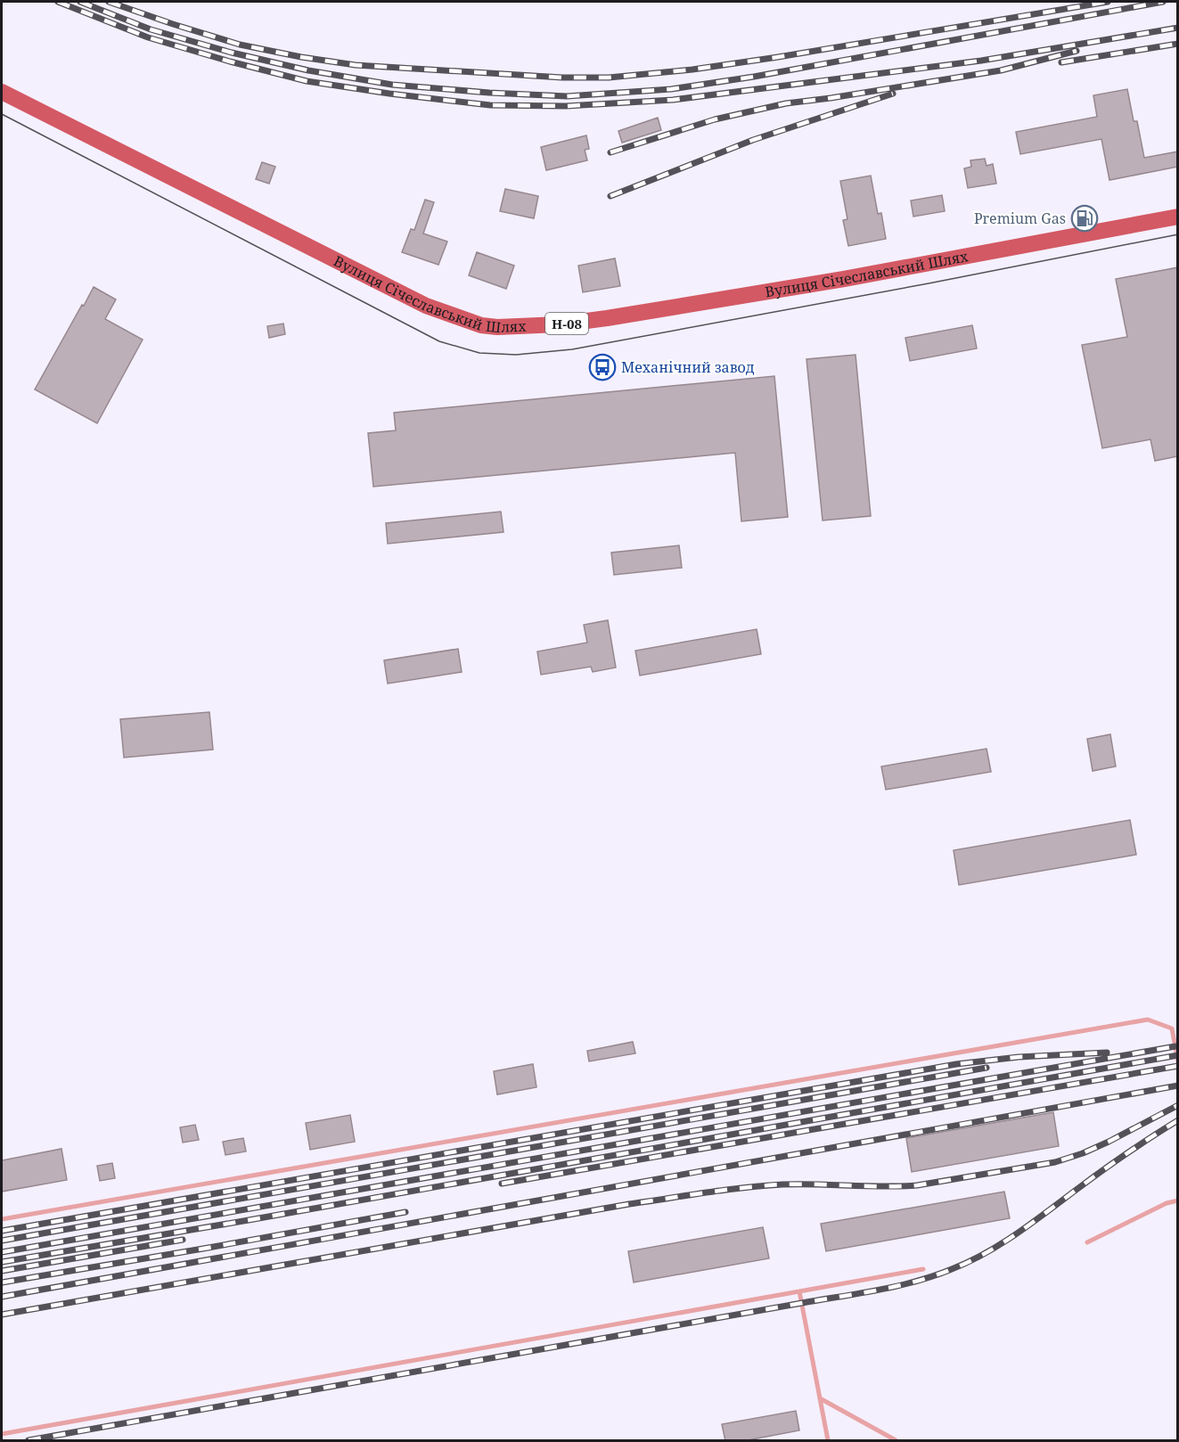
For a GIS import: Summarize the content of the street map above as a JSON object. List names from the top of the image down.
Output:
{
  "streets": {
    "main road": ["Вулиця Січеславський Шлях", "Н-08"]
  },
  "places": {
    "fuel station": ["Premium Gas"],
    "bus stop": ["Механічний завод"]
  }
}
